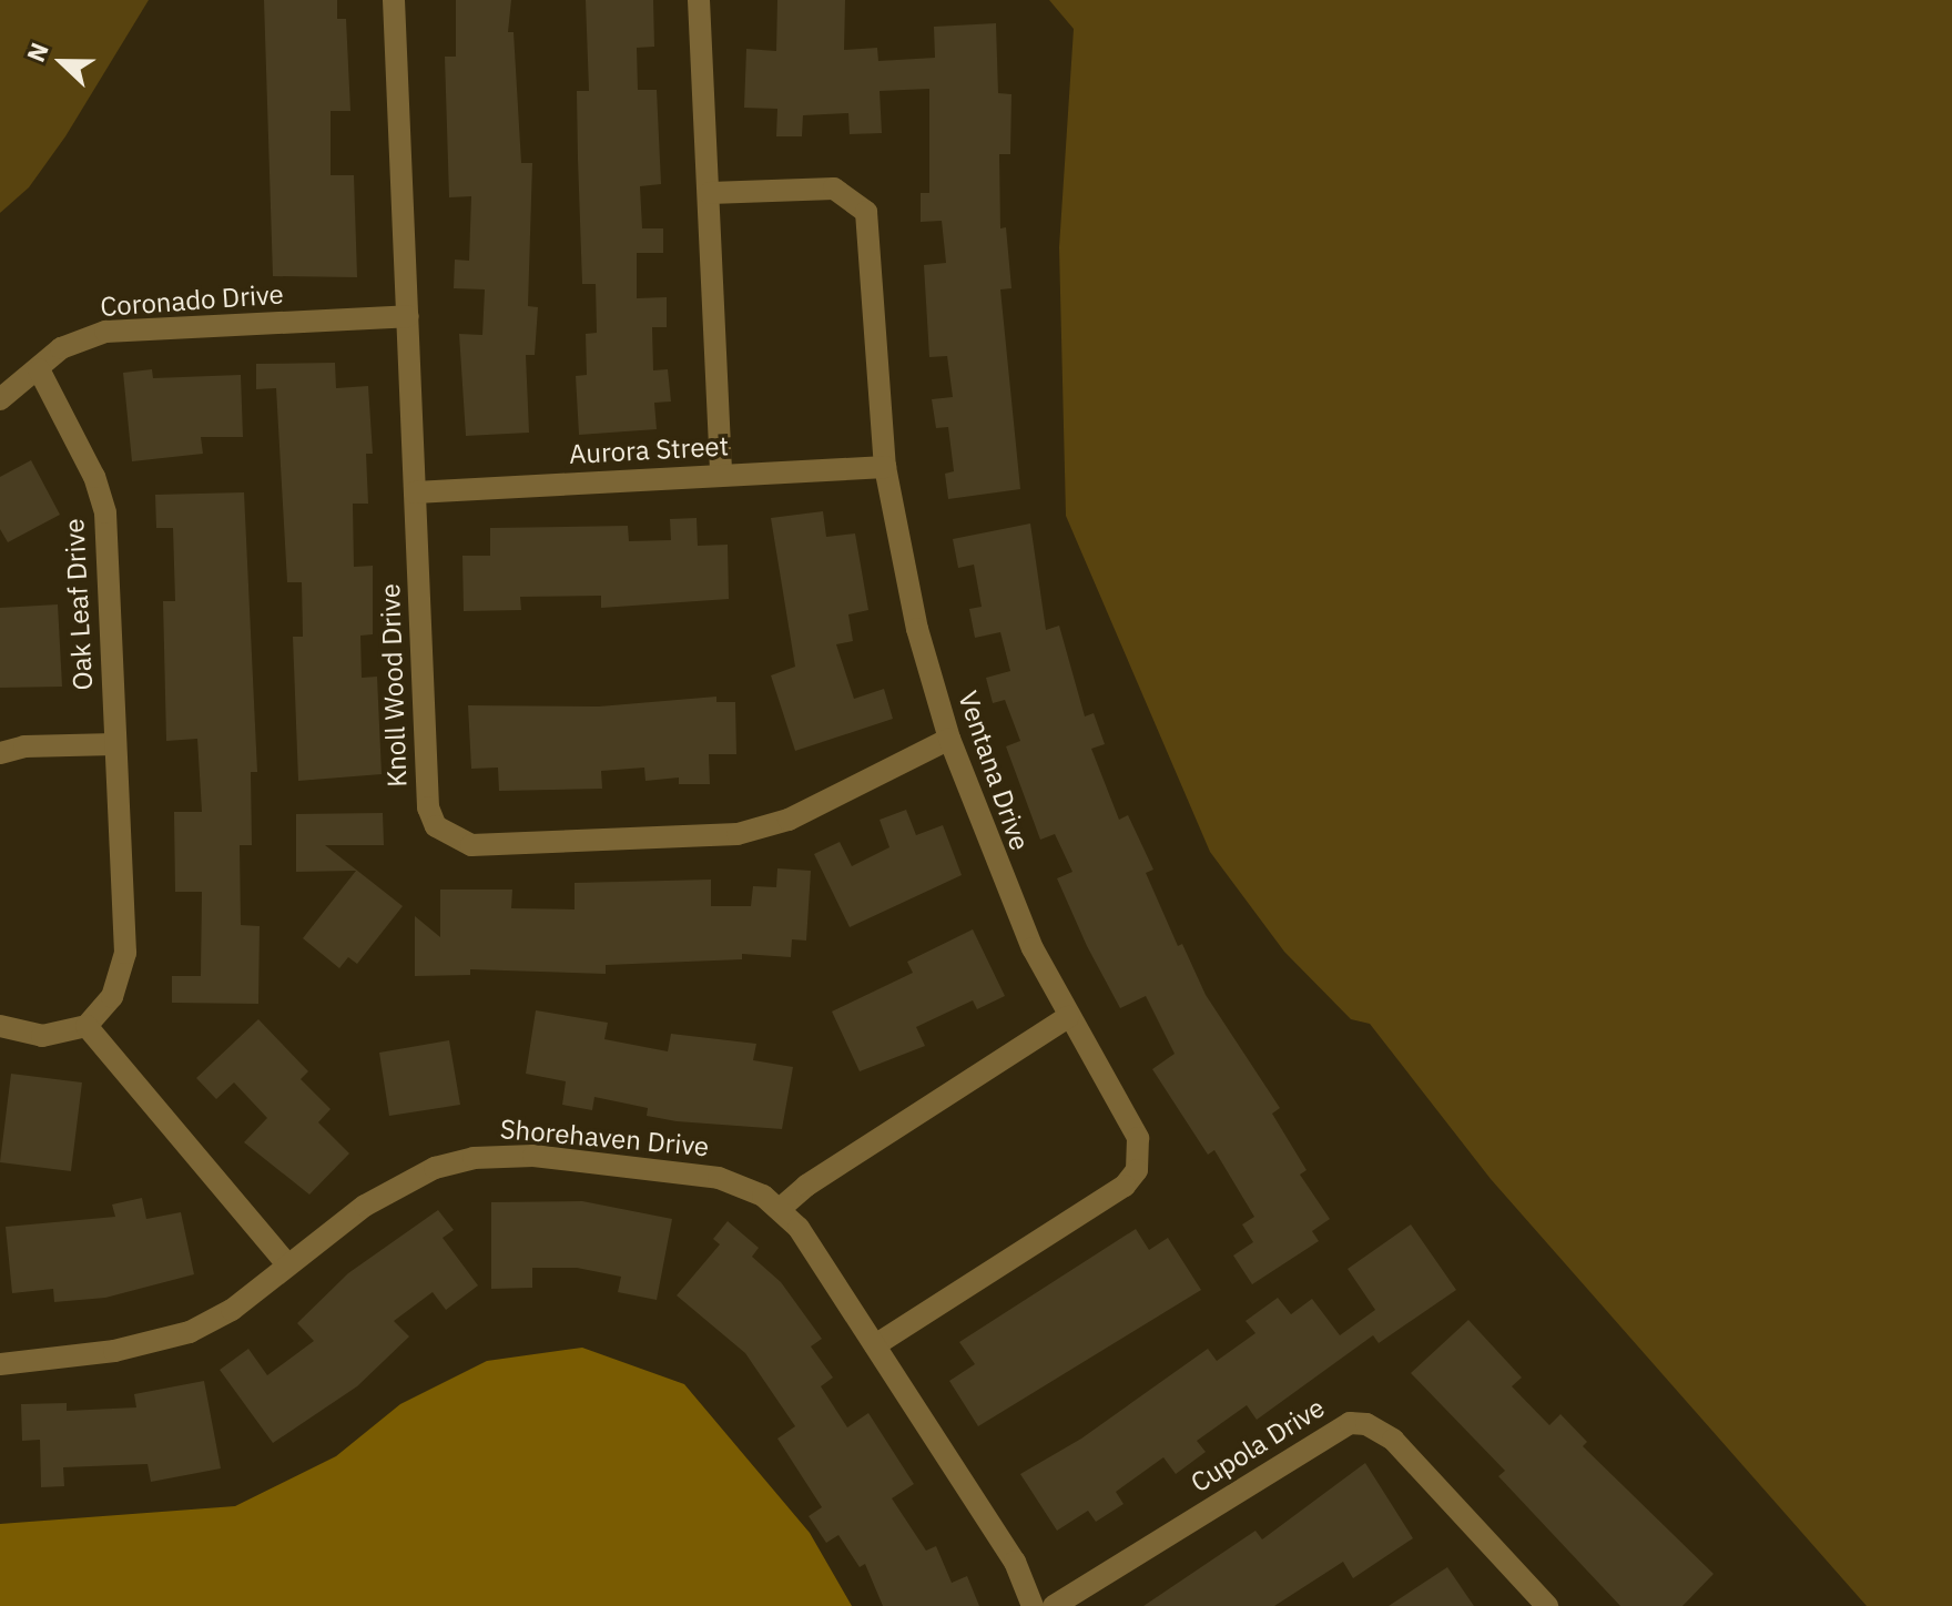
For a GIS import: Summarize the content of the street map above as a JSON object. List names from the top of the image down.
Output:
{
  "streets": {
    "street": [
      "Coronado Drive",
      "Aurora Street",
      "Oak Leaf Drive",
      "Knoll Wood Drive",
      "Ventana Drive",
      "Shorehaven Drive",
      "Cupola Drive"
    ]
  },
  "crossings": [
    ["Coronado Drive", "Oak Leaf Drive"],
    ["Coronado Drive", "Knoll Wood Drive"],
    ["Aurora Street", "Knoll Wood Drive"],
    ["Aurora Street", "Ventana Drive"],
    ["Knoll Wood Drive", "Ventana Drive"],
    ["Ventana Drive", "Shorehaven Drive"]
  ],
  "north": "left"
}
